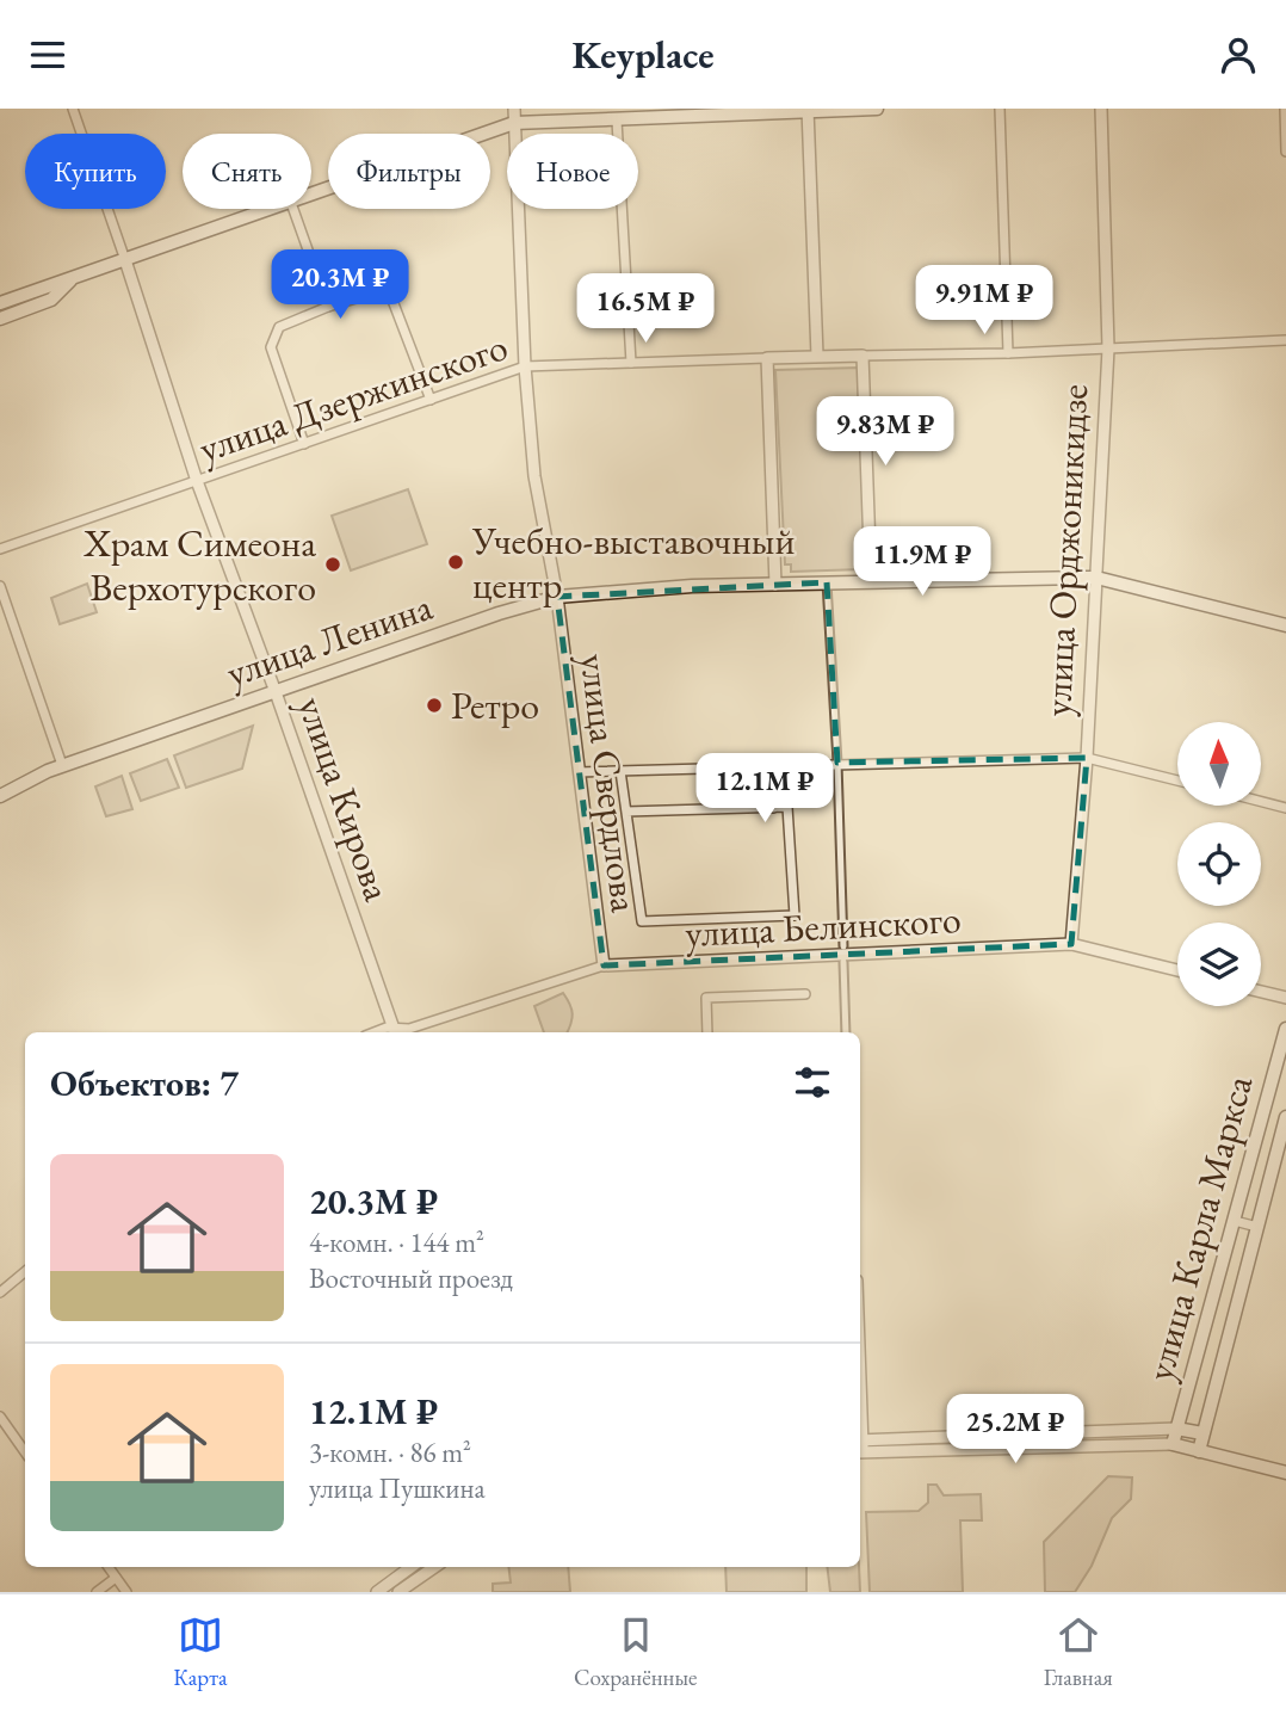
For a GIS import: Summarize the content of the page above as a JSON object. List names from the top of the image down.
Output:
{
  "streets": {
    "main road": ["улица Ленина", "улица Карла Маркса"],
    "street": [
      "улица Дзержинского",
      "улица Орджоникидзе",
      "улица Свердлова",
      "улица Кирова",
      "улица Белинского"
    ]
  },
  "crossings": [
    ["улица Дзержинского", "улица Орджоникидзе"],
    ["улица Дзержинского", "улица Свердлова"],
    ["улица Дзержинского", "улица Кирова"],
    ["улица Орджоникидзе", "улица Ленина"],
    ["улица Орджоникидзе", "улица Белинского"],
    ["улица Ленина", "улица Свердлова"],
    ["улица Ленина", "улица Кирова"],
    ["улица Свердлова", "улица Белинского"],
    ["улица Кирова", "улица Белинского"]
  ],
  "places": ["Учебно-выставочный центр", "Храм Симеона Верхотурского", "Ретро"],
  "north": "top",
  "page": {
    "header": "Keyplace",
    "chip": [
      "Купить",
      "Снять",
      "Фильтры",
      "Новое"
    ],
    "price": [
      "20.3M ₽",
      "9.91M ₽",
      "16.5M ₽",
      "9.83M ₽",
      "11.9M ₽",
      "12.1M ₽",
      "25.2M ₽"
    ],
    "heading": "Объектов: 7",
    "list": [
      {
        "name": "20.3M ₽",
        "note": "4-комн. · 144 m² · Восточный проезд"
      },
      {
        "name": "12.1M ₽",
        "note": "3-комн. · 86 m² · улица Пушкина"
      }
    ],
    "tabs": ["Карта", "Сохранённые", "Главная"]
  }
}
